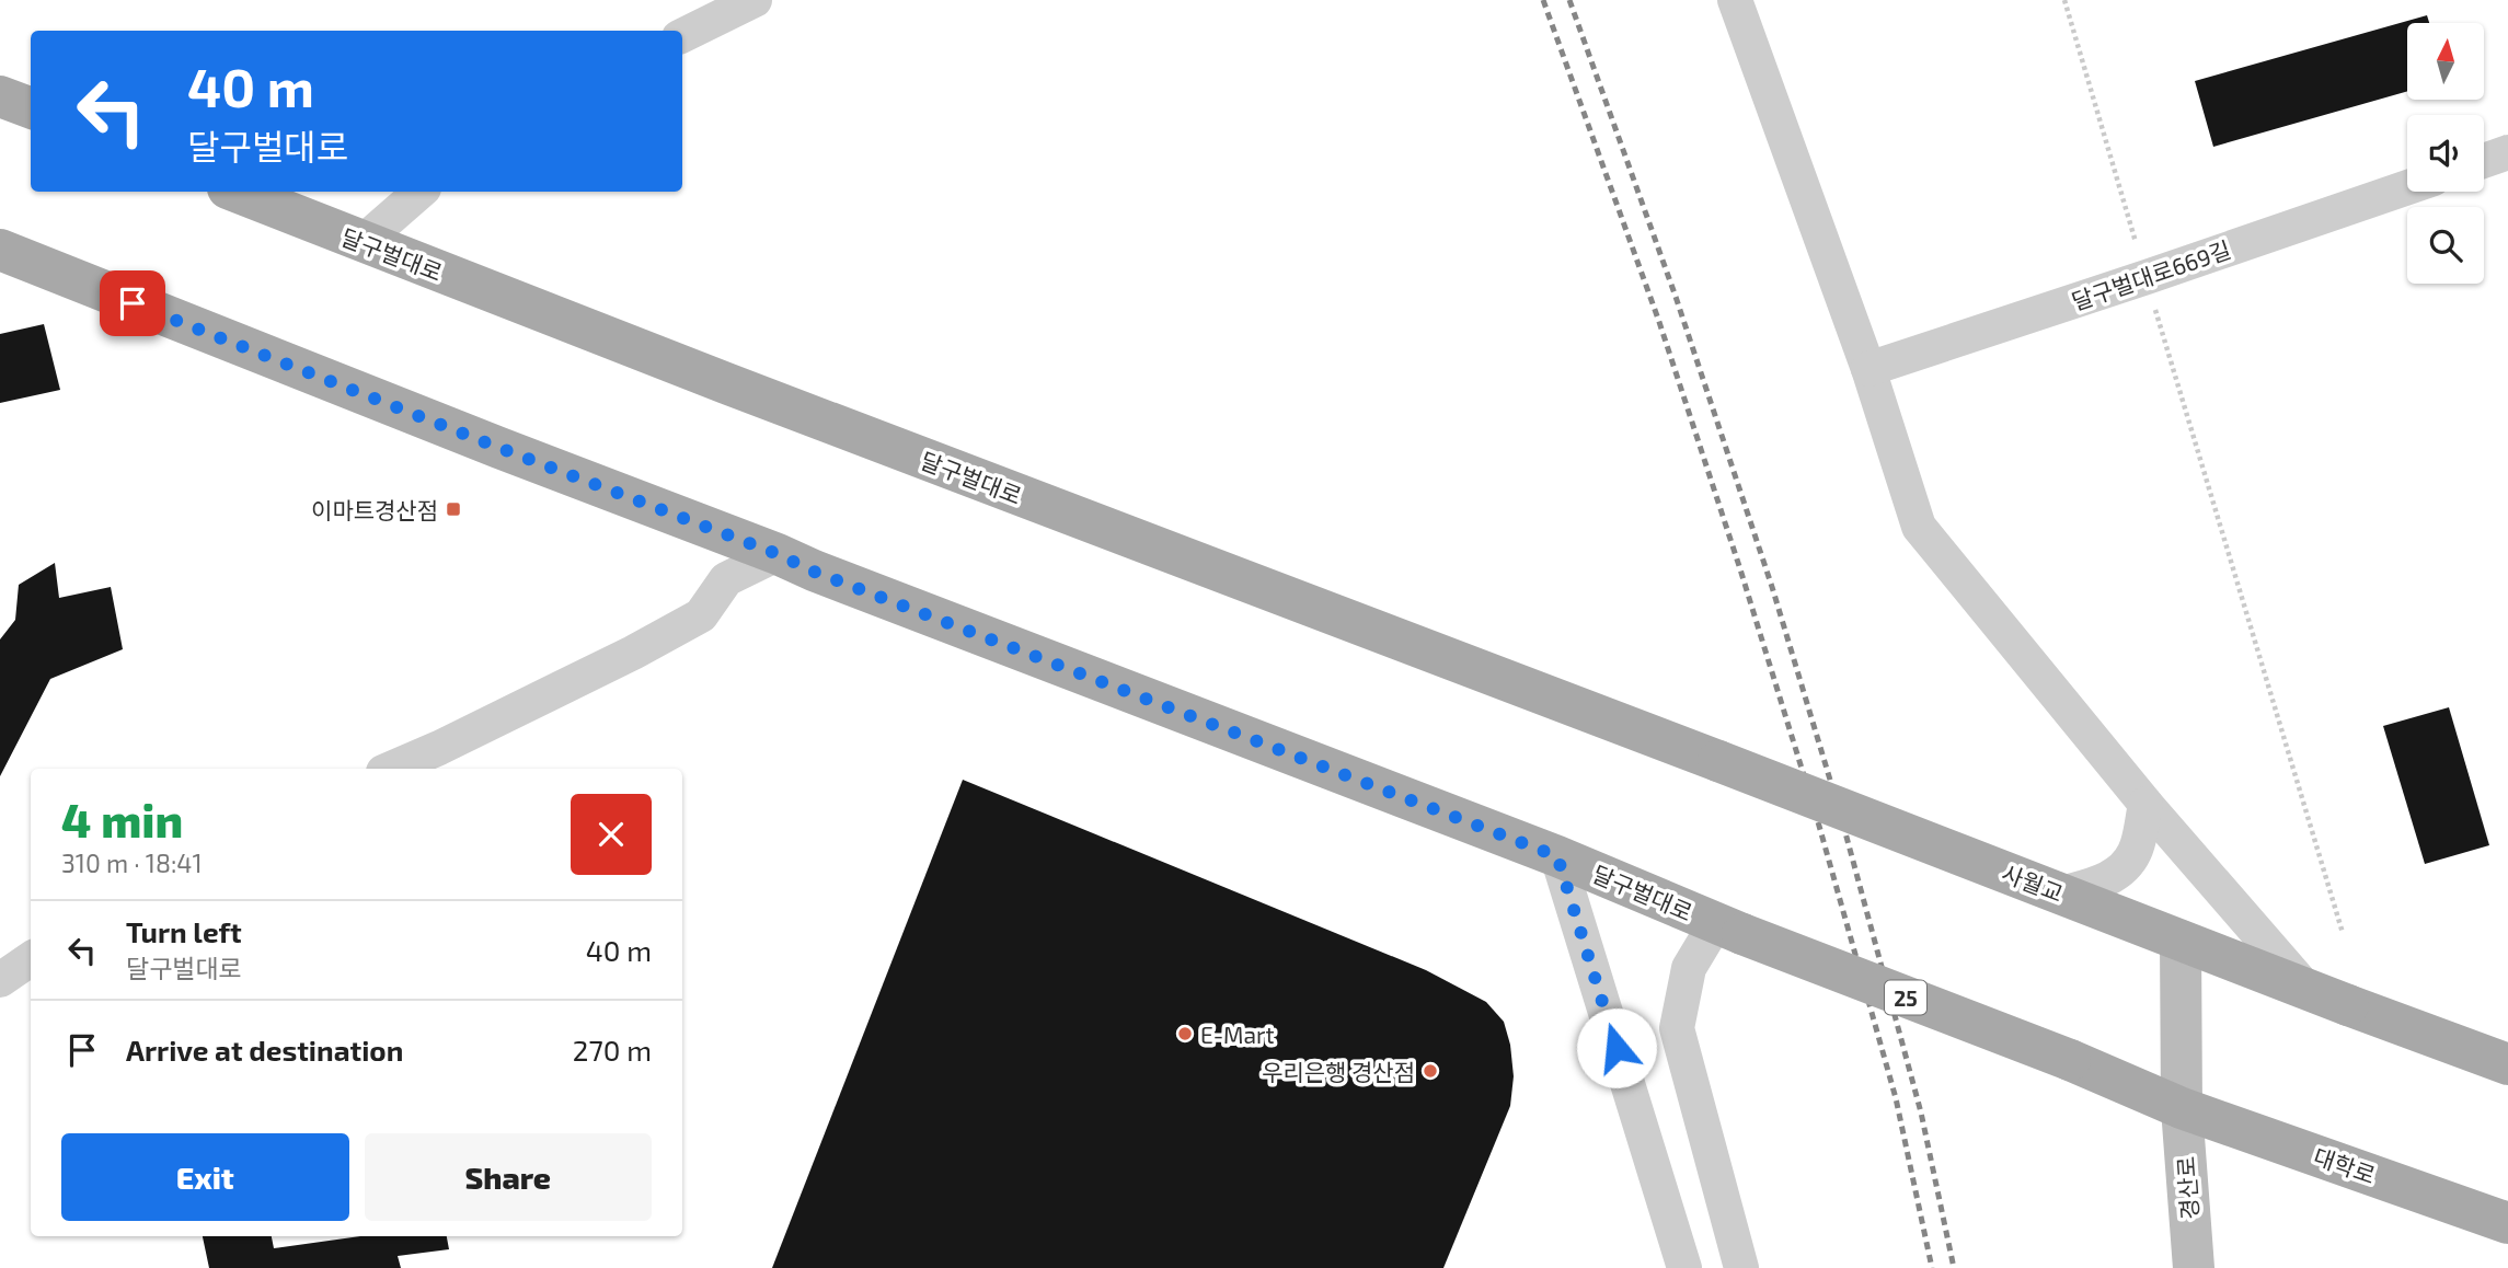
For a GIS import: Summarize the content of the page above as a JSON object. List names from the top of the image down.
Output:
{
  "streets": {
    "main road": [
      "달구벌대로",
      "사월교",
      "25",
      "대학로"
    ],
    "street": ["달구벌대로669길", "경산로"]
  },
  "crossings": [
    ["달구벌대로", "사월교"],
    ["달구벌대로", "25"],
    ["사월교", "경산로"],
    ["25", "대학로"],
    ["25", "경산로"],
    ["대학로", "경산로"]
  ],
  "places": {
    "transit": ["이마트경산점"],
    "other": ["E-Mart", "우리은행 경산점"]
  },
  "north": "top",
  "page": {
    "turn": ["40 m", "달구벌대로"],
    "heading": ["4 min", "310 m · 18:41"],
    "list": [
      {
        "name": "Turn left",
        "note": "달구벌대로",
        "value": "40 m"
      },
      {
        "name": "Arrive at destination",
        "value": "270 m"
      }
    ],
    "buttons": ["Exit", "Share"]
  }
}
